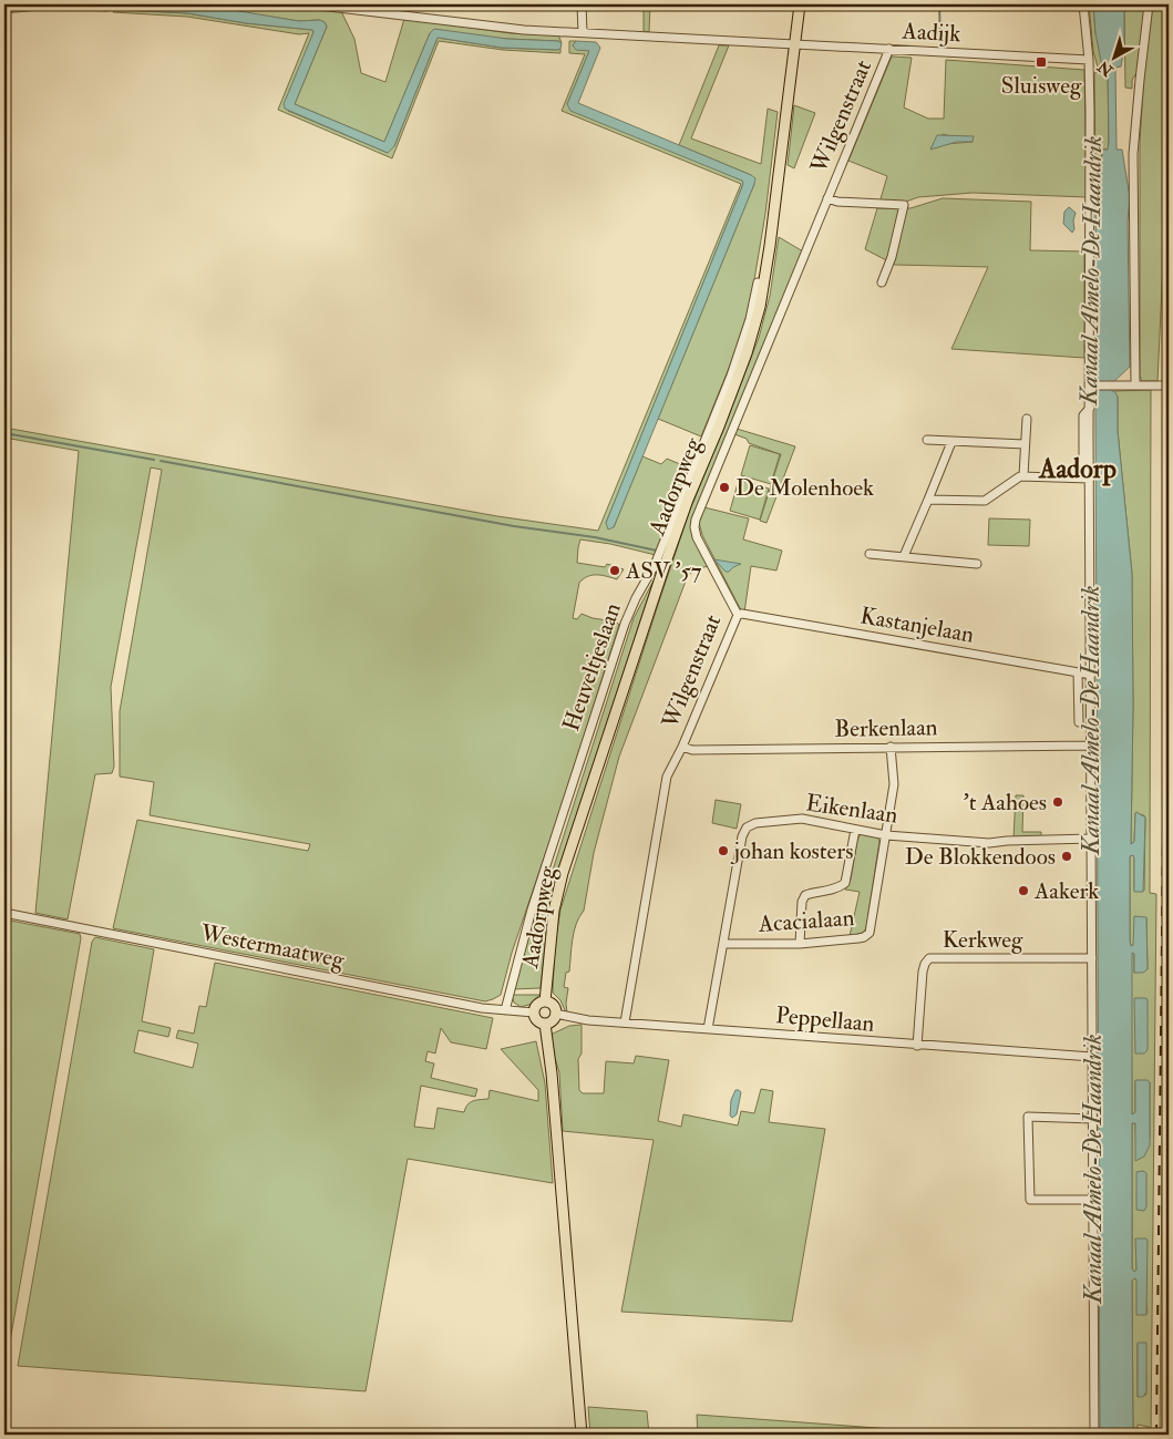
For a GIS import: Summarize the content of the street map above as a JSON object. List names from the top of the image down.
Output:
{
  "streets": {
    "main road": ["Aadorpweg"],
    "street": [
      "Aadijk",
      "Wilgenstraat",
      "Kastanjelaan",
      "Heuveltjeslaan",
      "Berkenlaan",
      "Eikenlaan",
      "Acacialaan",
      "Kerkweg",
      "Westermaatweg",
      "Peppellaan"
    ]
  },
  "crossings": [
    ["Aadijk", "Wilgenstraat"],
    ["Aadijk", "Aadorpweg"],
    ["Wilgenstraat", "Kastanjelaan"],
    ["Wilgenstraat", "Berkenlaan"],
    ["Wilgenstraat", "Peppellaan"],
    ["Aadorpweg", "Westermaatweg"],
    ["Aadorpweg", "Peppellaan"],
    ["Heuveltjeslaan", "Westermaatweg"],
    ["Berkenlaan", "Acacialaan"],
    ["Eikenlaan", "Acacialaan"],
    ["Eikenlaan", "Peppellaan"],
    ["Kerkweg", "Peppellaan"],
    ["Westermaatweg", "Peppellaan"]
  ],
  "districts": ["Aadorp"],
  "water": ["Kanaal Almelo-De Haandrik"],
  "places": {
    "transit": ["Sluisweg"],
    "other": [
      "De Molenhoek",
      "ASV '57",
      "'t Aahoes",
      "johan kosters",
      "De Blokkendoos",
      "Aakerk"
    ]
  },
  "north": "bottom left"
}
